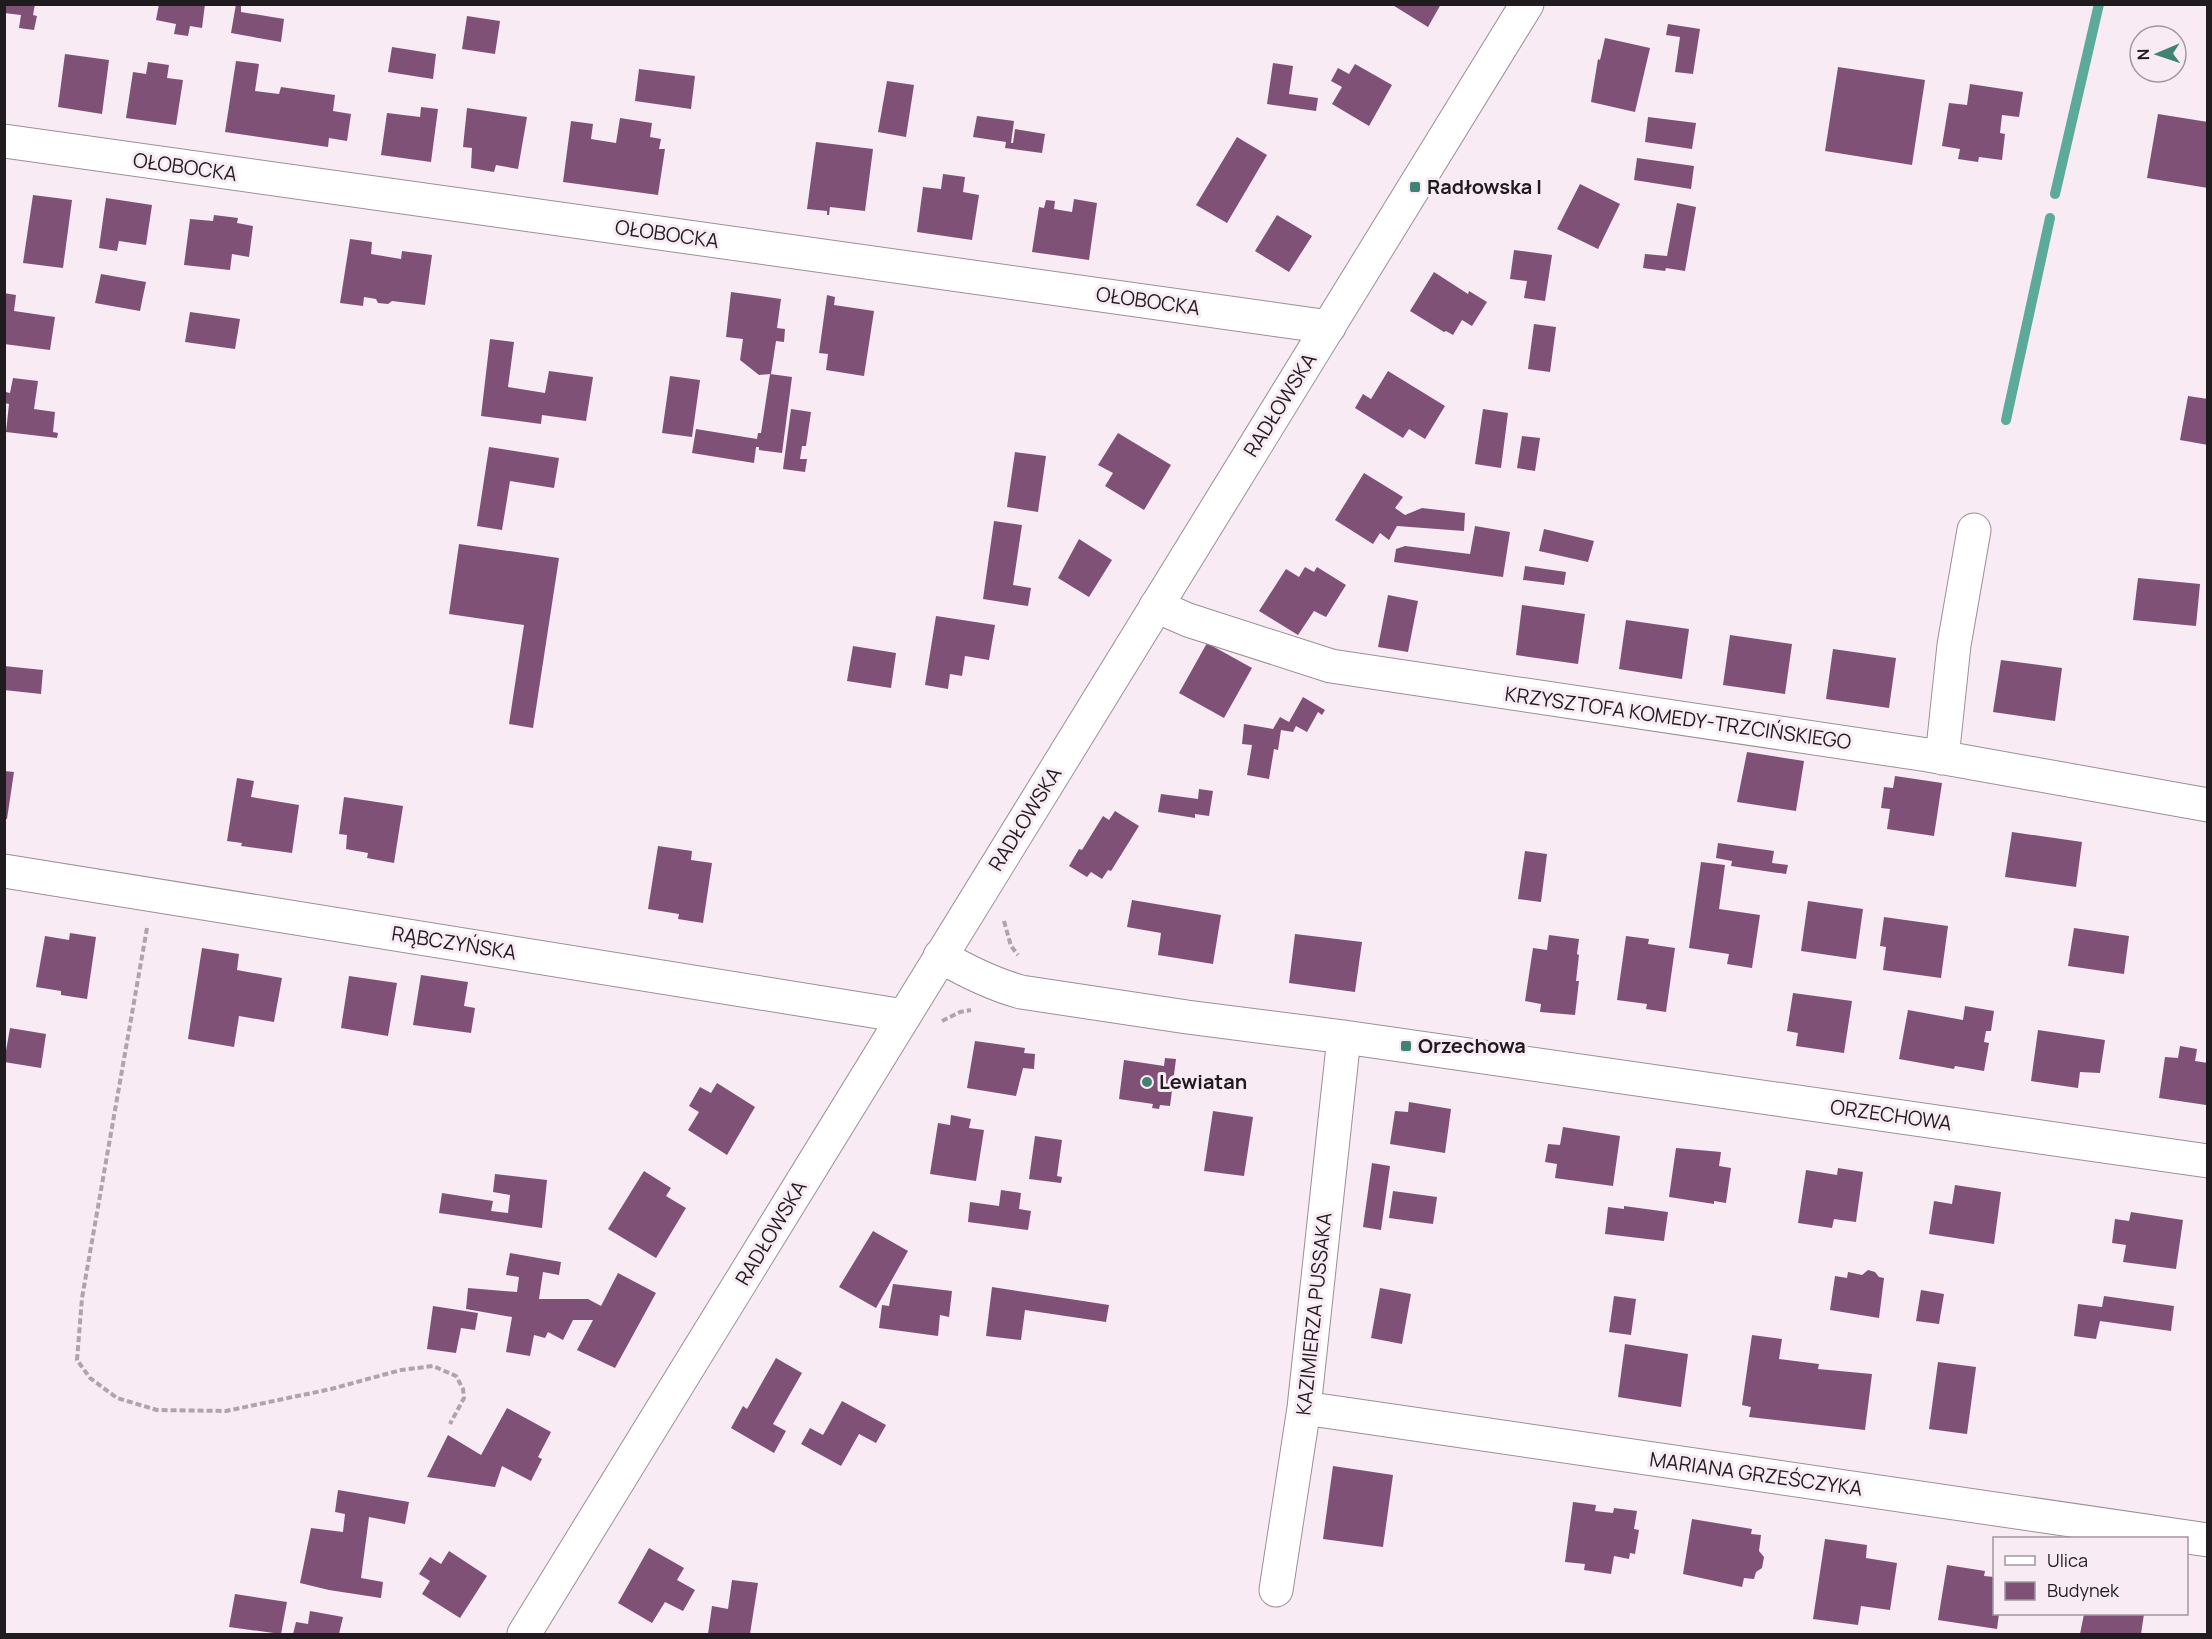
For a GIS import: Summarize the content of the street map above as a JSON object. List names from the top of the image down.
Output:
{
  "streets": {
    "street": [
      "OŁOBOCKA",
      "RADŁOWSKA",
      "KRZYSZTOFA KOMEDY-TRZCIŃSKIEGO",
      "RĄBCZYŃSKA",
      "ORZECHOWA",
      "KAZIMIERZA PUSSAKA",
      "MARIANA GRZEŚCZYKA"
    ]
  },
  "crossings": [
    ["OŁOBOCKA", "RADŁOWSKA"],
    ["RADŁOWSKA", "KRZYSZTOFA KOMEDY-TRZCIŃSKIEGO"],
    ["RADŁOWSKA", "RĄBCZYŃSKA"],
    ["RADŁOWSKA", "ORZECHOWA"],
    ["ORZECHOWA", "KAZIMIERZA PUSSAKA"],
    ["KAZIMIERZA PUSSAKA", "MARIANA GRZEŚCZYKA"]
  ],
  "places": {
    "transit": ["Radłowska I", "Orzechowa"],
    "other": ["Lewiatan"]
  },
  "legend": ["Ulica", "Budynek"],
  "north": "left"
}
